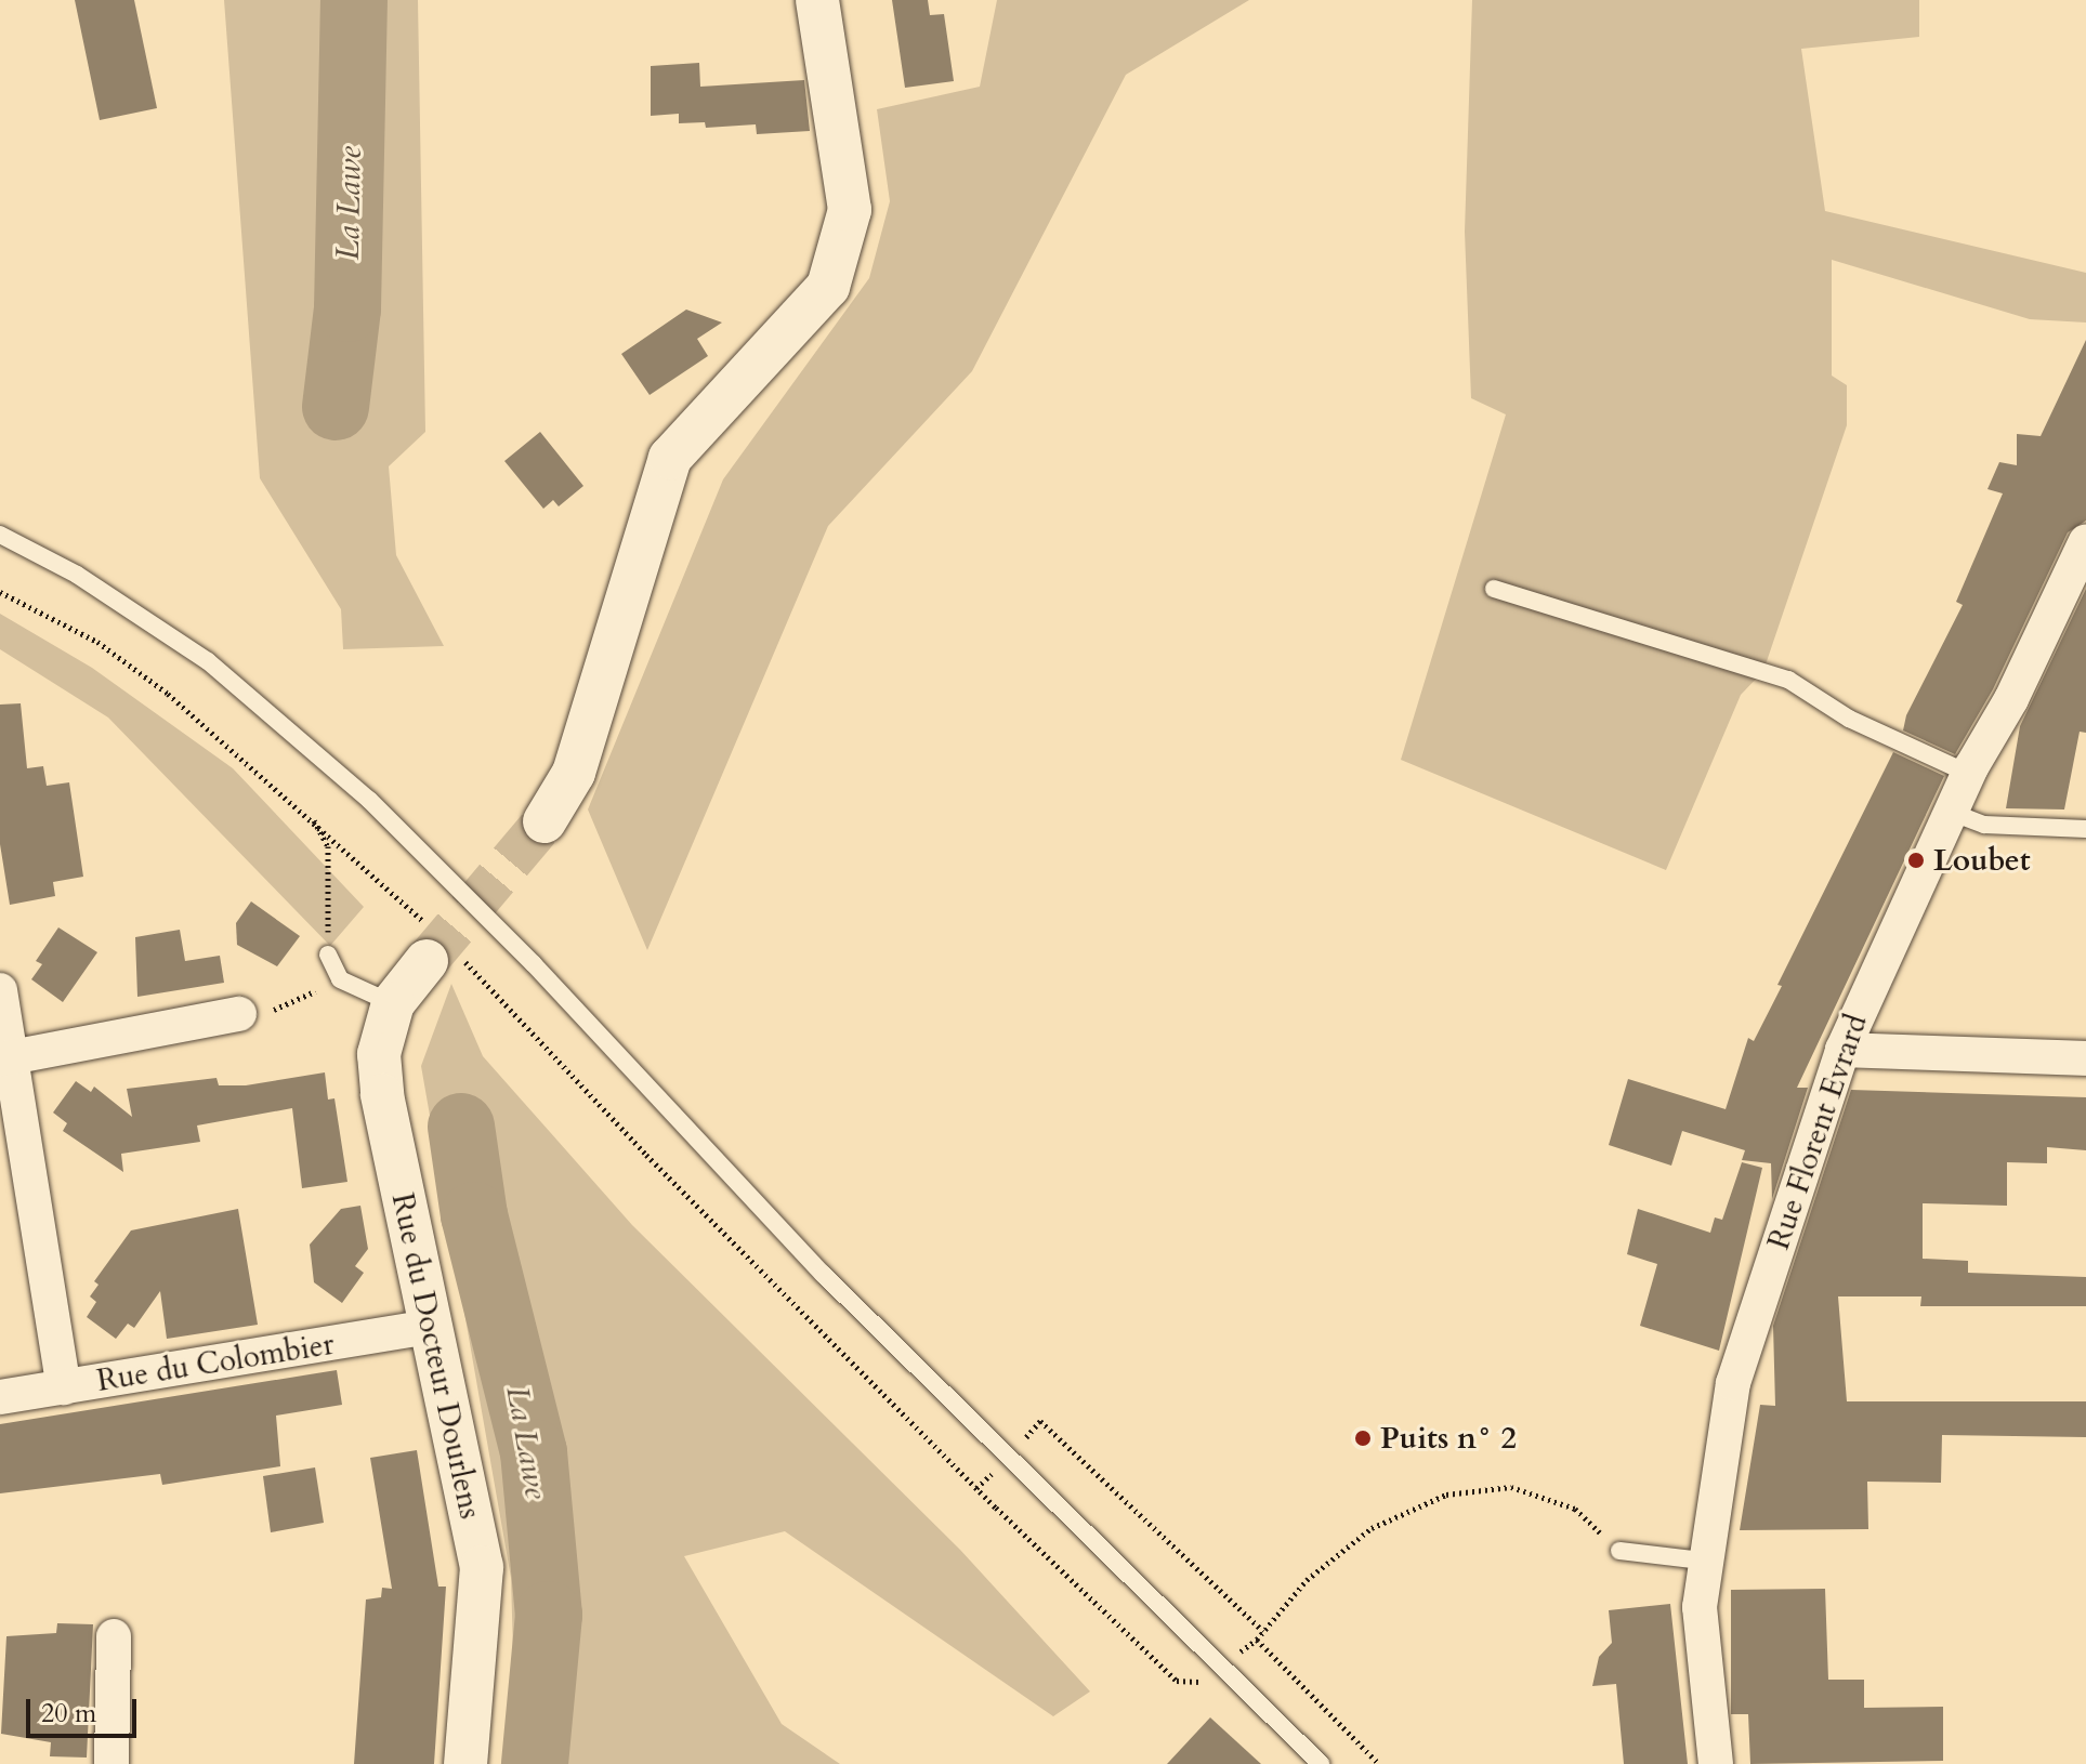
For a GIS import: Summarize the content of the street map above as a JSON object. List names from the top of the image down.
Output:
{
  "streets": {
    "street": ["Rue Florent Evrard", "Rue du Docteur Dourlens", "Rue du Colombier"]
  },
  "crossings": [
    ["Rue du Docteur Dourlens", "Rue du Colombier"]
  ],
  "water": ["La Lawe"],
  "places": ["Loubet", "Puits n° 2"],
  "scale_bar": "20 m"
}
